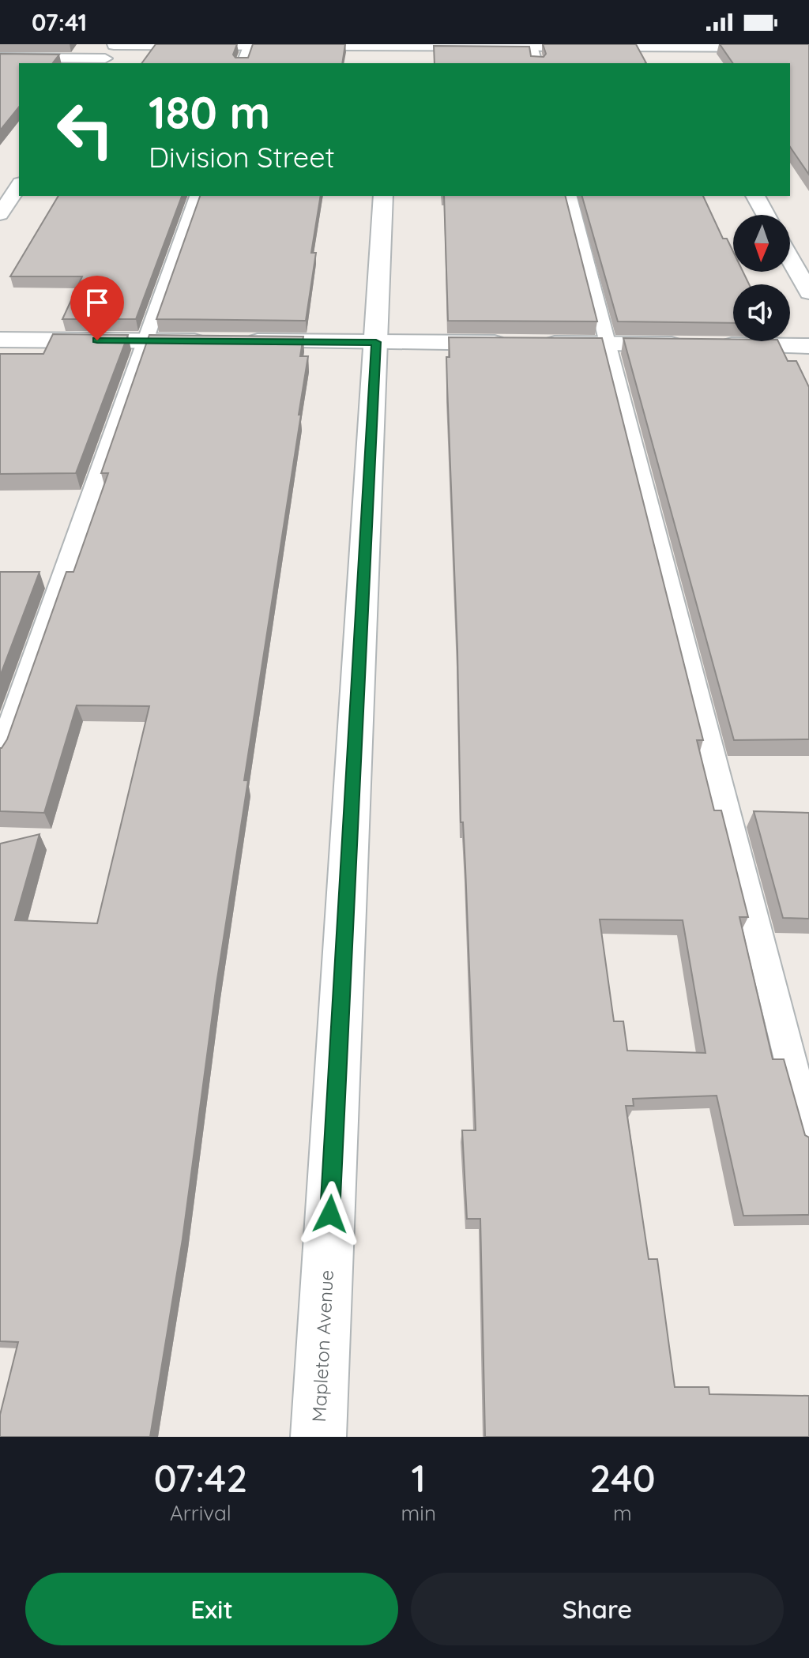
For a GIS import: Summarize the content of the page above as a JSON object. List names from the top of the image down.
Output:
{
  "streets": {
    "street": ["Mapleton Avenue"]
  },
  "north": "bottom",
  "page": {
    "status": "07:41",
    "turn": ["180 m", "Division Street"],
    "eta": [
      "07:42",
      "Arrival",
      "1",
      "min",
      "240",
      "m"
    ],
    "buttons": ["Exit", "Share"]
  }
}
